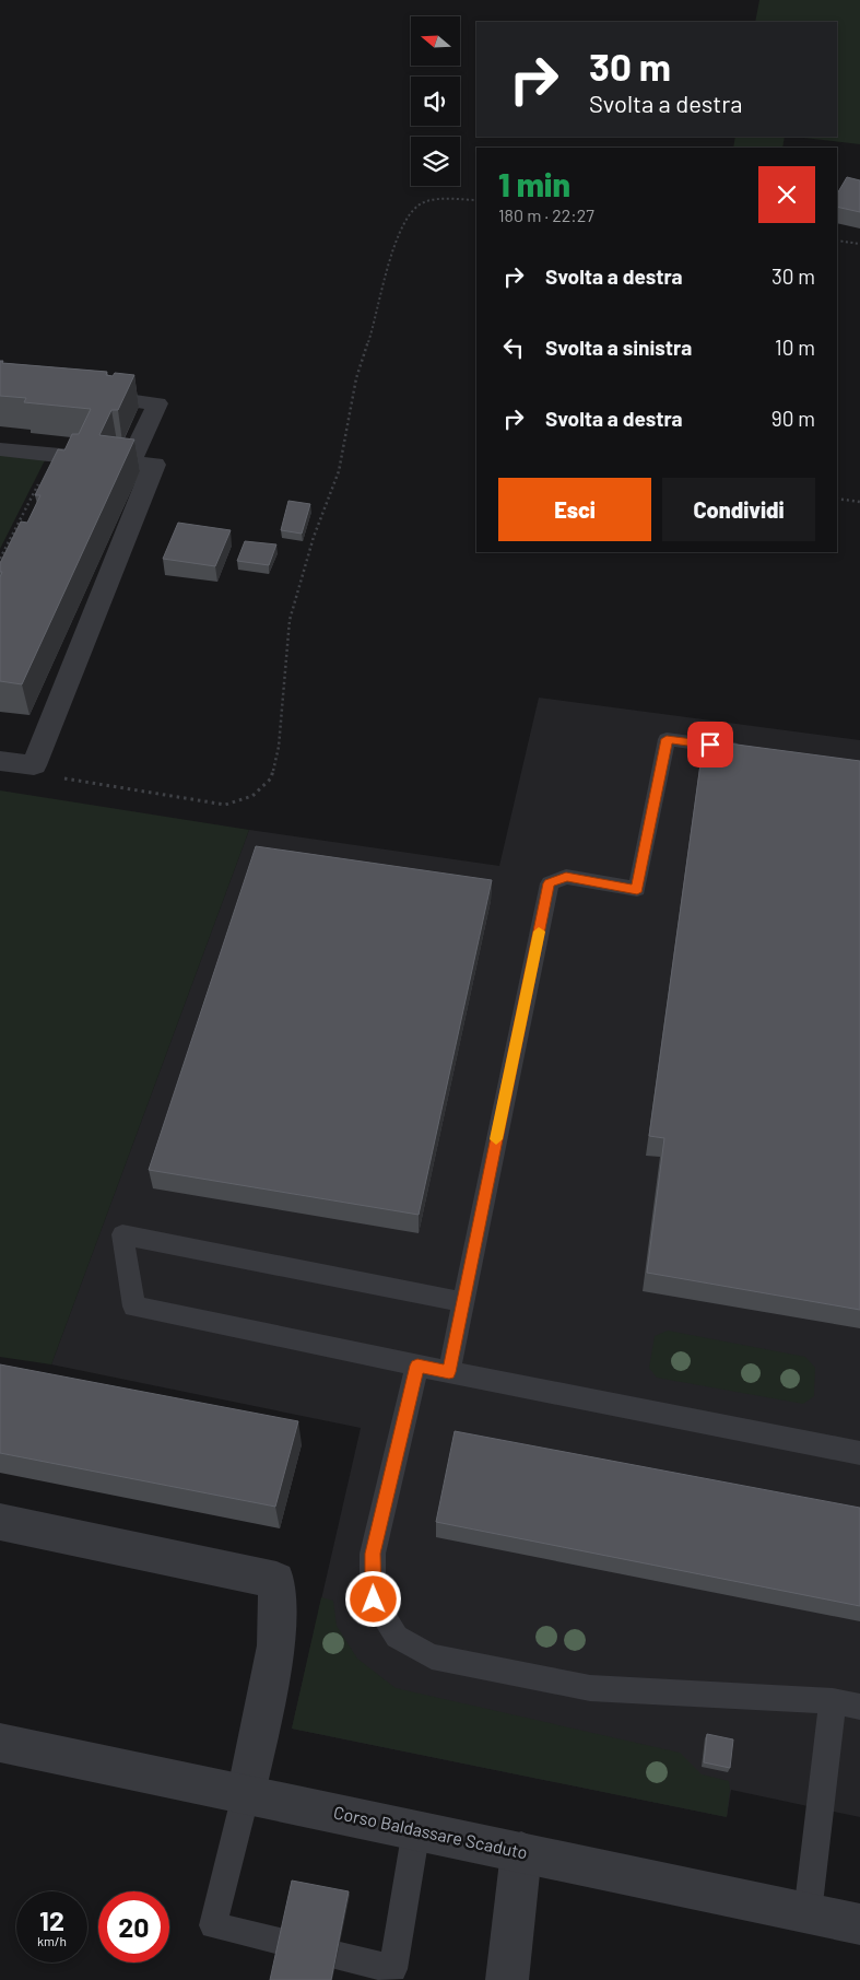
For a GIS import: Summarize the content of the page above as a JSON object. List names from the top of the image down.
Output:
{
  "streets": {
    "street": ["Corso Baldassare Scaduto"]
  },
  "north": "left",
  "page": {
    "turn": ["30 m", "Svolta a destra"],
    "heading": ["1 min", "180 m · 22:27"],
    "list": [
      {
        "name": "Svolta a destra",
        "value": "30 m"
      },
      {
        "name": "Svolta a sinistra",
        "value": "10 m"
      },
      {
        "name": "Svolta a destra",
        "value": "90 m"
      }
    ],
    "buttons": ["Esci", "Condividi"],
    "speed": "12 km/h",
    "limit": "20"
  }
}
